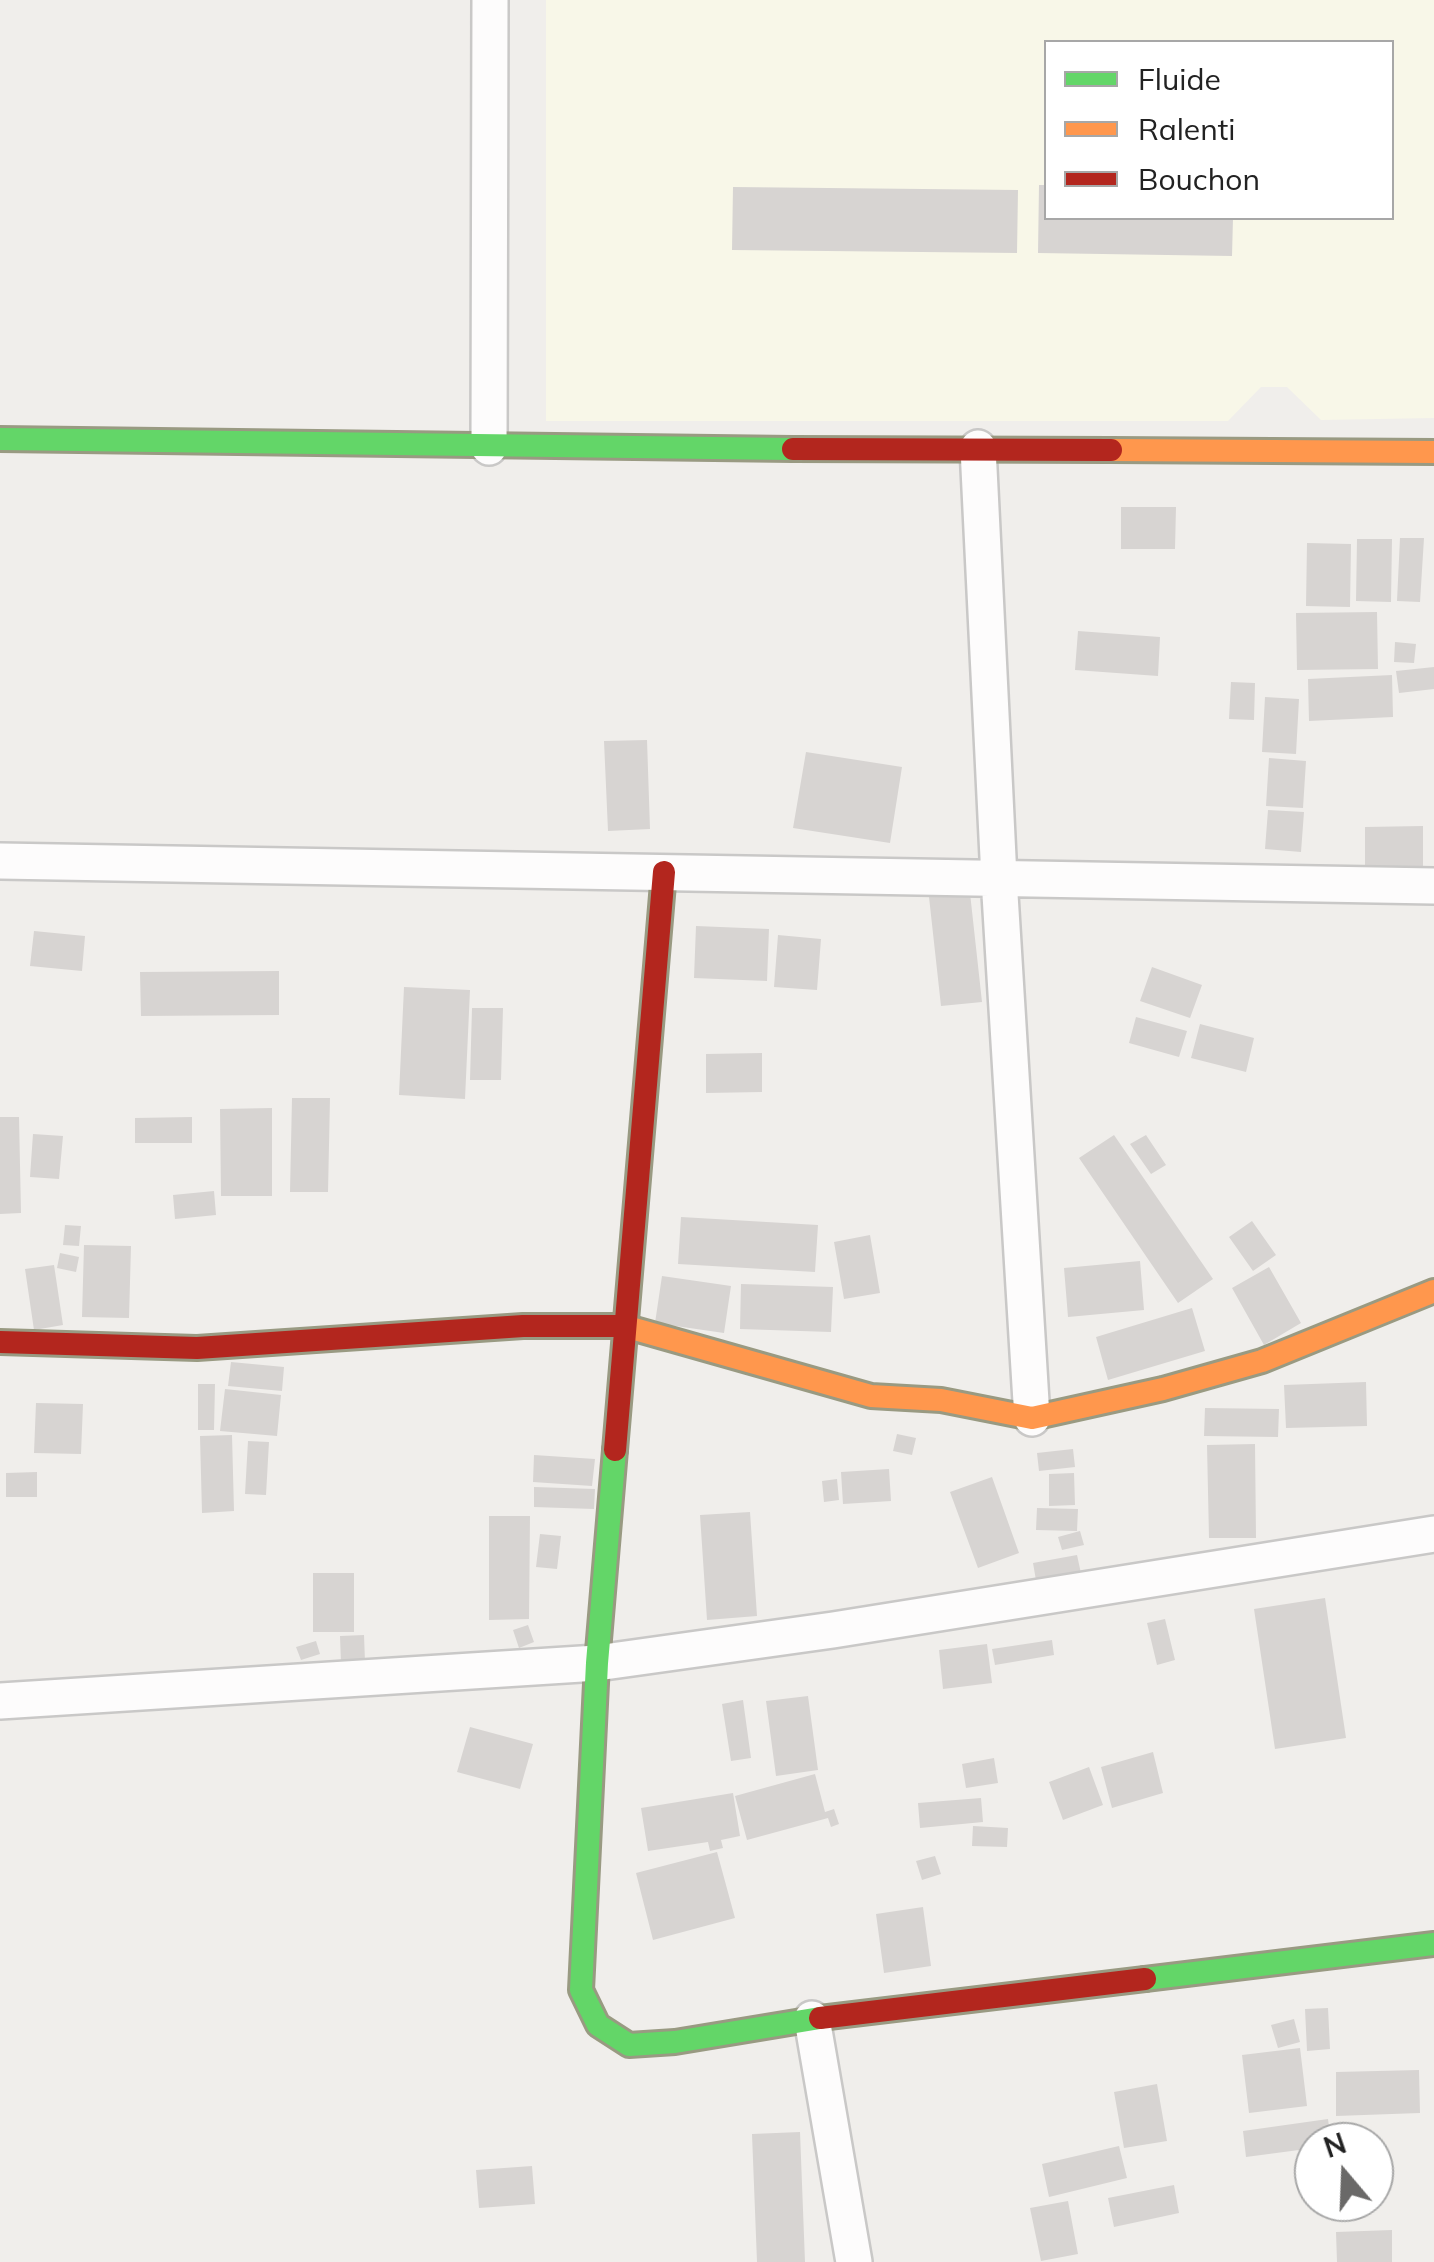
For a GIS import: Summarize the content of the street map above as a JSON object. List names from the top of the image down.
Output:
{
  "legend": ["Fluide", "Ralenti", "Bouchon"],
  "north": "top"
}
